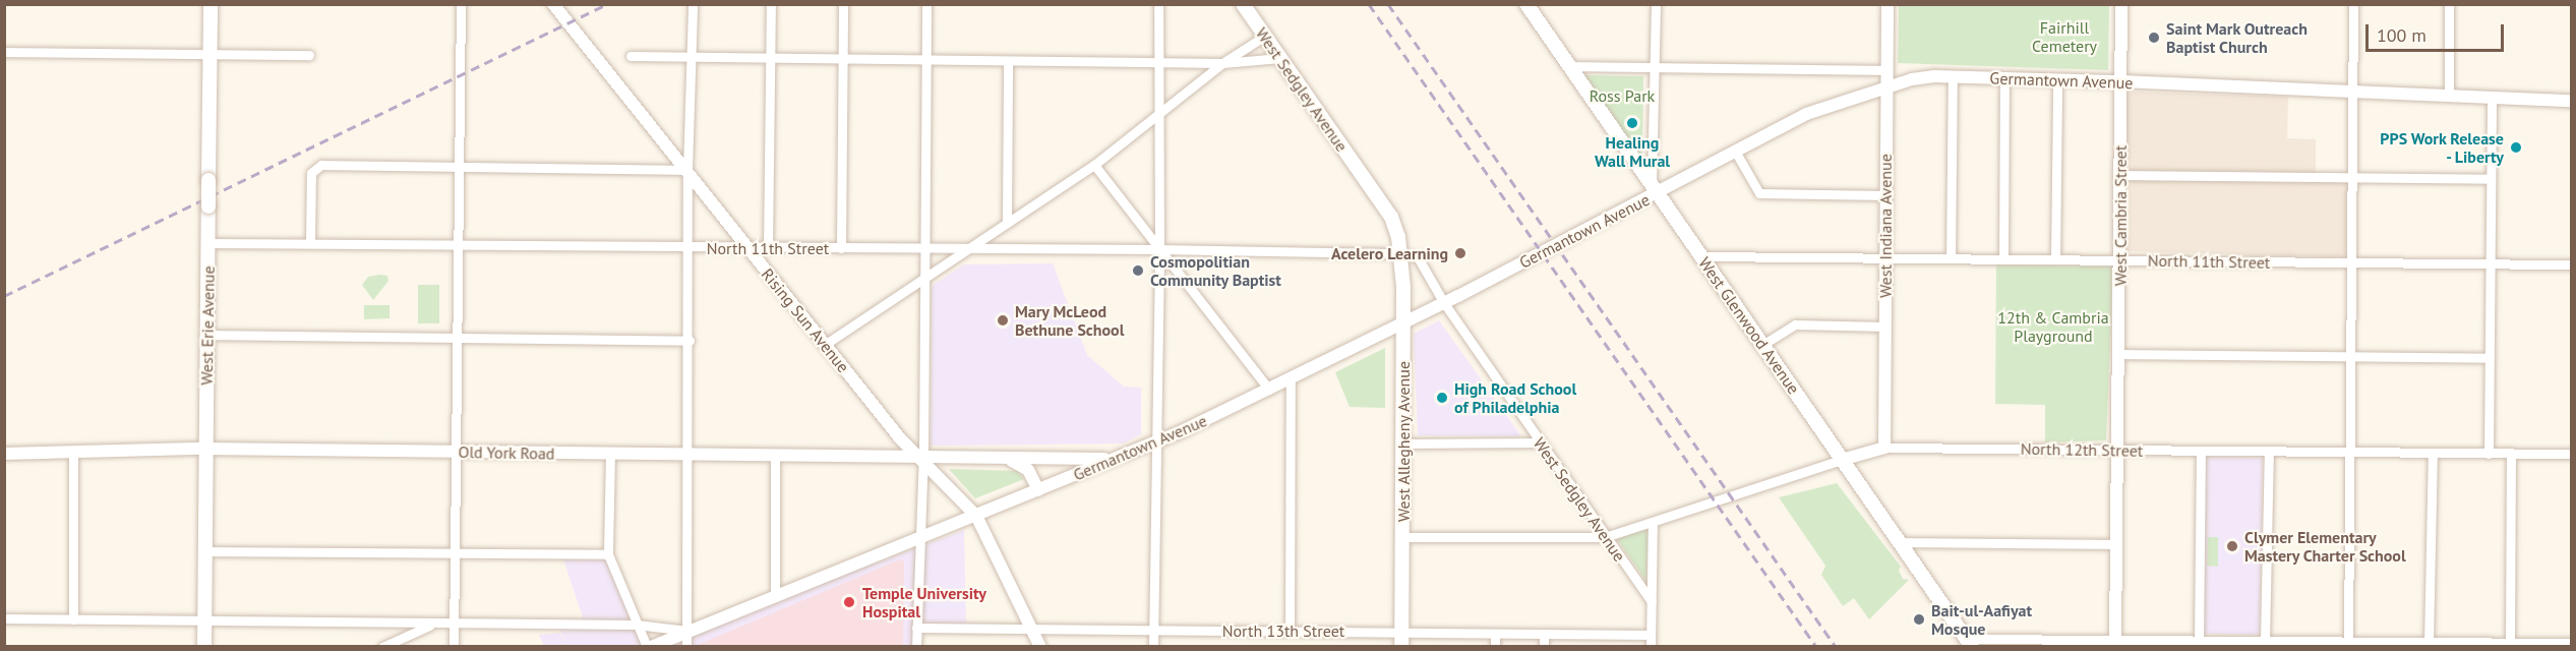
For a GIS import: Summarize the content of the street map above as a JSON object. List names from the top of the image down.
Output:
{
  "streets": {
    "main road": [
      "West Sedgley Avenue",
      "West Erie Avenue",
      "West Glenwood Avenue",
      "West Allegheny Avenue"
    ],
    "street": [
      "Germantown Avenue",
      "West Cambria Street",
      "West Indiana Avenue",
      "North 11th Street",
      "Rising Sun Avenue",
      "North 12th Street",
      "Old York Road",
      "North 13th Street"
    ]
  },
  "crossings": [
    ["Germantown Avenue", "West Sedgley Avenue"],
    ["Germantown Avenue", "West Cambria Street"],
    ["Germantown Avenue", "West Indiana Avenue"],
    ["Germantown Avenue", "Rising Sun Avenue"],
    ["Germantown Avenue", "West Glenwood Avenue"],
    ["Germantown Avenue", "West Allegheny Avenue"],
    ["Germantown Avenue", "Old York Road"],
    ["West Sedgley Avenue", "North 11th Street"],
    ["West Sedgley Avenue", "West Allegheny Avenue"],
    ["West Sedgley Avenue", "North 12th Street"],
    ["West Cambria Street", "North 11th Street"],
    ["West Cambria Street", "North 12th Street"],
    ["West Indiana Avenue", "North 11th Street"],
    ["West Indiana Avenue", "North 12th Street"],
    ["North 11th Street", "Rising Sun Avenue"],
    ["North 11th Street", "West Erie Avenue"],
    ["North 11th Street", "West Glenwood Avenue"],
    ["North 11th Street", "West Allegheny Avenue"],
    ["Rising Sun Avenue", "Old York Road"],
    ["Rising Sun Avenue", "North 13th Street"],
    ["West Erie Avenue", "Old York Road"],
    ["West Glenwood Avenue", "North 12th Street"],
    ["West Allegheny Avenue", "North 12th Street"],
    ["West Allegheny Avenue", "North 13th Street"]
  ],
  "parks": ["Fairhill Cemetery", "Ross Park", "12th & Cambria Playground"],
  "places": [
    "Saint Mark Outreach Baptist Church",
    "Healing Wall Mural",
    "PPS Work Release - Liberty",
    "Acelero Learning",
    "Cosmopolitian Community Baptist",
    "Mary McLeod Bethune School",
    "High Road School of Philadelphia",
    "Clymer Elementary Mastery Charter School",
    "Temple University Hospital",
    "Bait-ul-Aafiyat Mosque"
  ],
  "scale_bar": "100 m"
}
